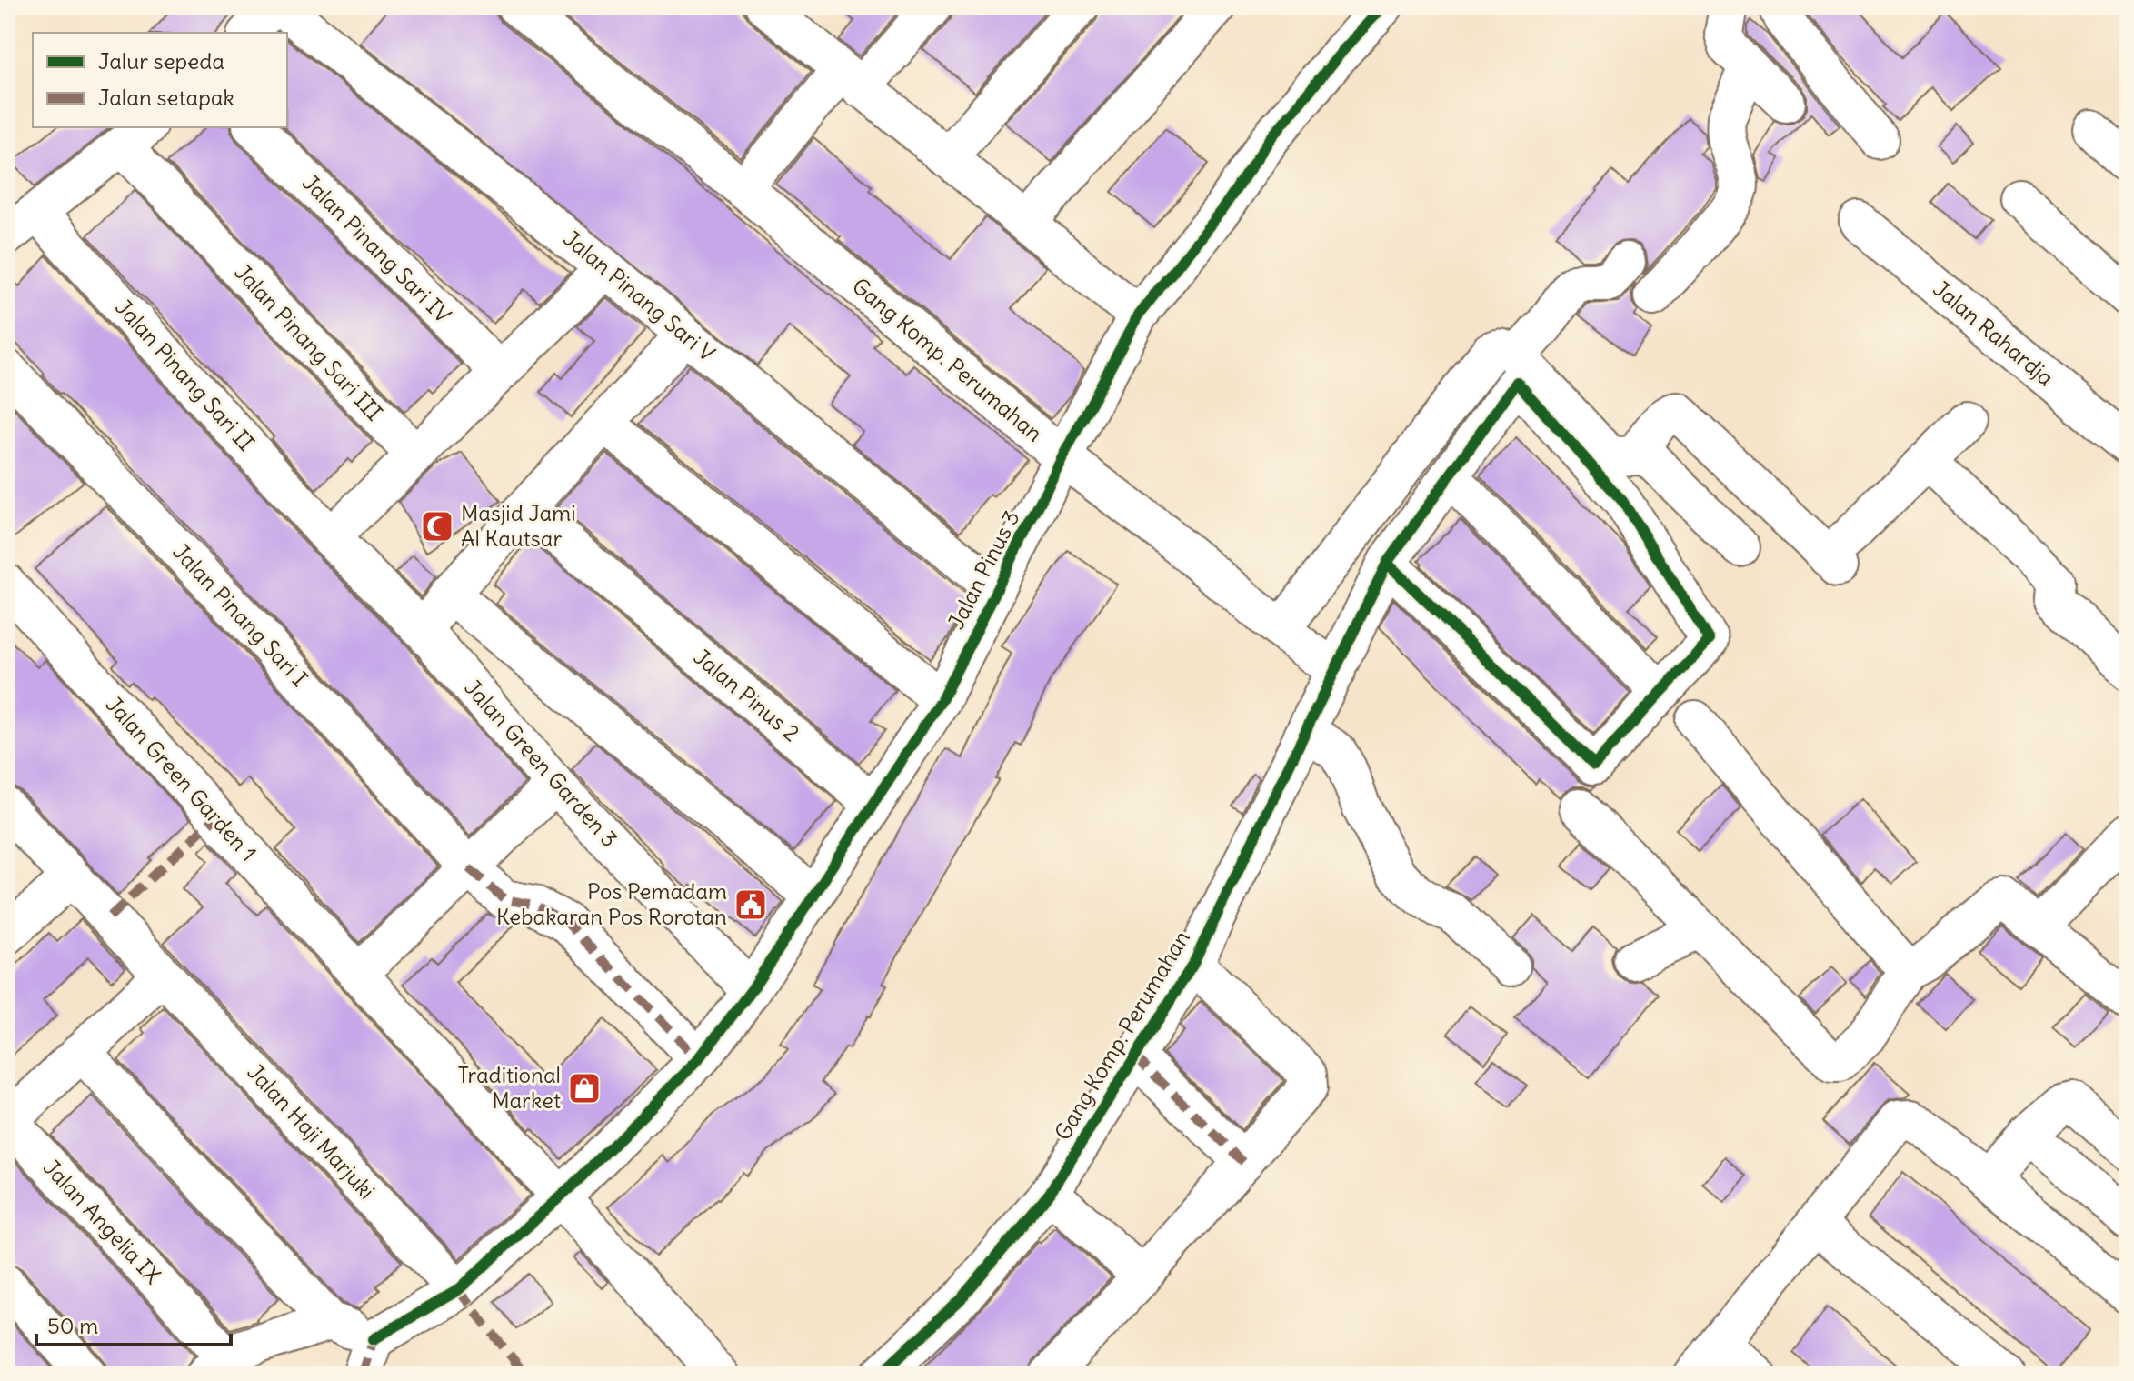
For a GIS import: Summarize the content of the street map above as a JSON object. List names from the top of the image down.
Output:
{
  "streets": {
    "street": [
      "Jalan Pinang Sari IV",
      "Jalan Pinang Sari V",
      "Jalan Rahardja",
      "Jalan Pinang Sari III",
      "Gang Komp. Perumahan",
      "Jalan Pinang Sari II",
      "Jalan Pinus 3",
      "Jalan Pinang Sari I",
      "Jalan Pinus 2",
      "Jalan Green Garden 3",
      "Jalan Green Garden 1",
      "Jalan Haji Marjuki",
      "Jalan Angelia IX"
    ]
  },
  "crossings": [
    ["Jalan Pinang Sari V", "Jalan Pinus 3"],
    ["Jalan Pinang Sari III", "Jalan Pinang Sari II"],
    ["Gang Komp. Perumahan", "Jalan Pinus 3"],
    ["Jalan Pinang Sari II", "Jalan Green Garden 3"]
  ],
  "places": {
    "mosque": ["Masjid Jami Al Kautsar"],
    "public building": ["Pos Pemadam Kebakaran Pos Rorotan"],
    "shop": ["Traditional Market"]
  },
  "legend": ["Jalur sepeda", "Jalan setapak"],
  "scale_bar": "50 m"
}
